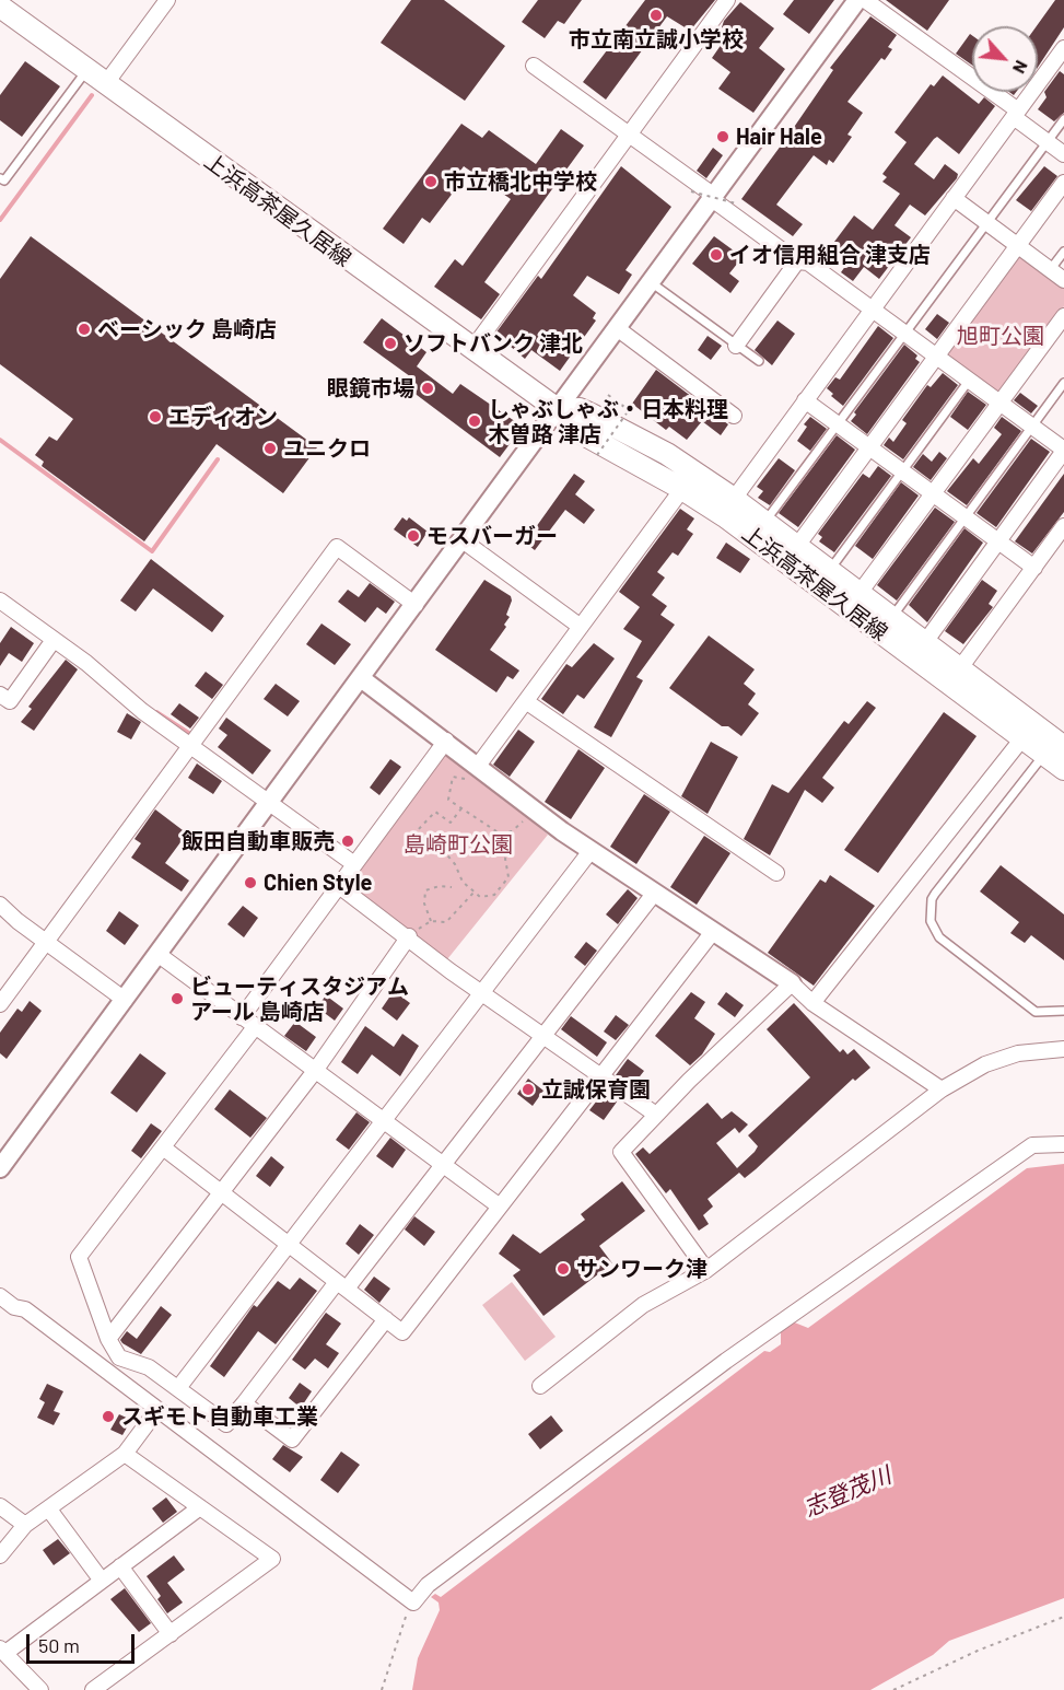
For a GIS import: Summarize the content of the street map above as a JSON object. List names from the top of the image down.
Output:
{
  "streets": {
    "main road": ["上浜高茶屋久居線"]
  },
  "water": ["志登茂川"],
  "parks": ["旭町公園", "島崎町公園"],
  "places": [
    "市立南立誠小学校",
    "Hair Hale",
    "市立橋北中学校",
    "イオ信用組合 津支店",
    "ベーシック 島崎店",
    "ソフトバンク 津北",
    "眼鏡市場",
    "エディオン",
    "しゃぶしゃぶ・日本料理 木曽路 津店",
    "ユニクロ",
    "モスバーガー",
    "飯田自動車販売",
    "Chien Style",
    "ビューティスタジアム アール 島崎店",
    "立誠保育園",
    "サンワーク津",
    "スギモト自動車工業"
  ],
  "scale_bar": "50 m",
  "north": "bottom right"
}
